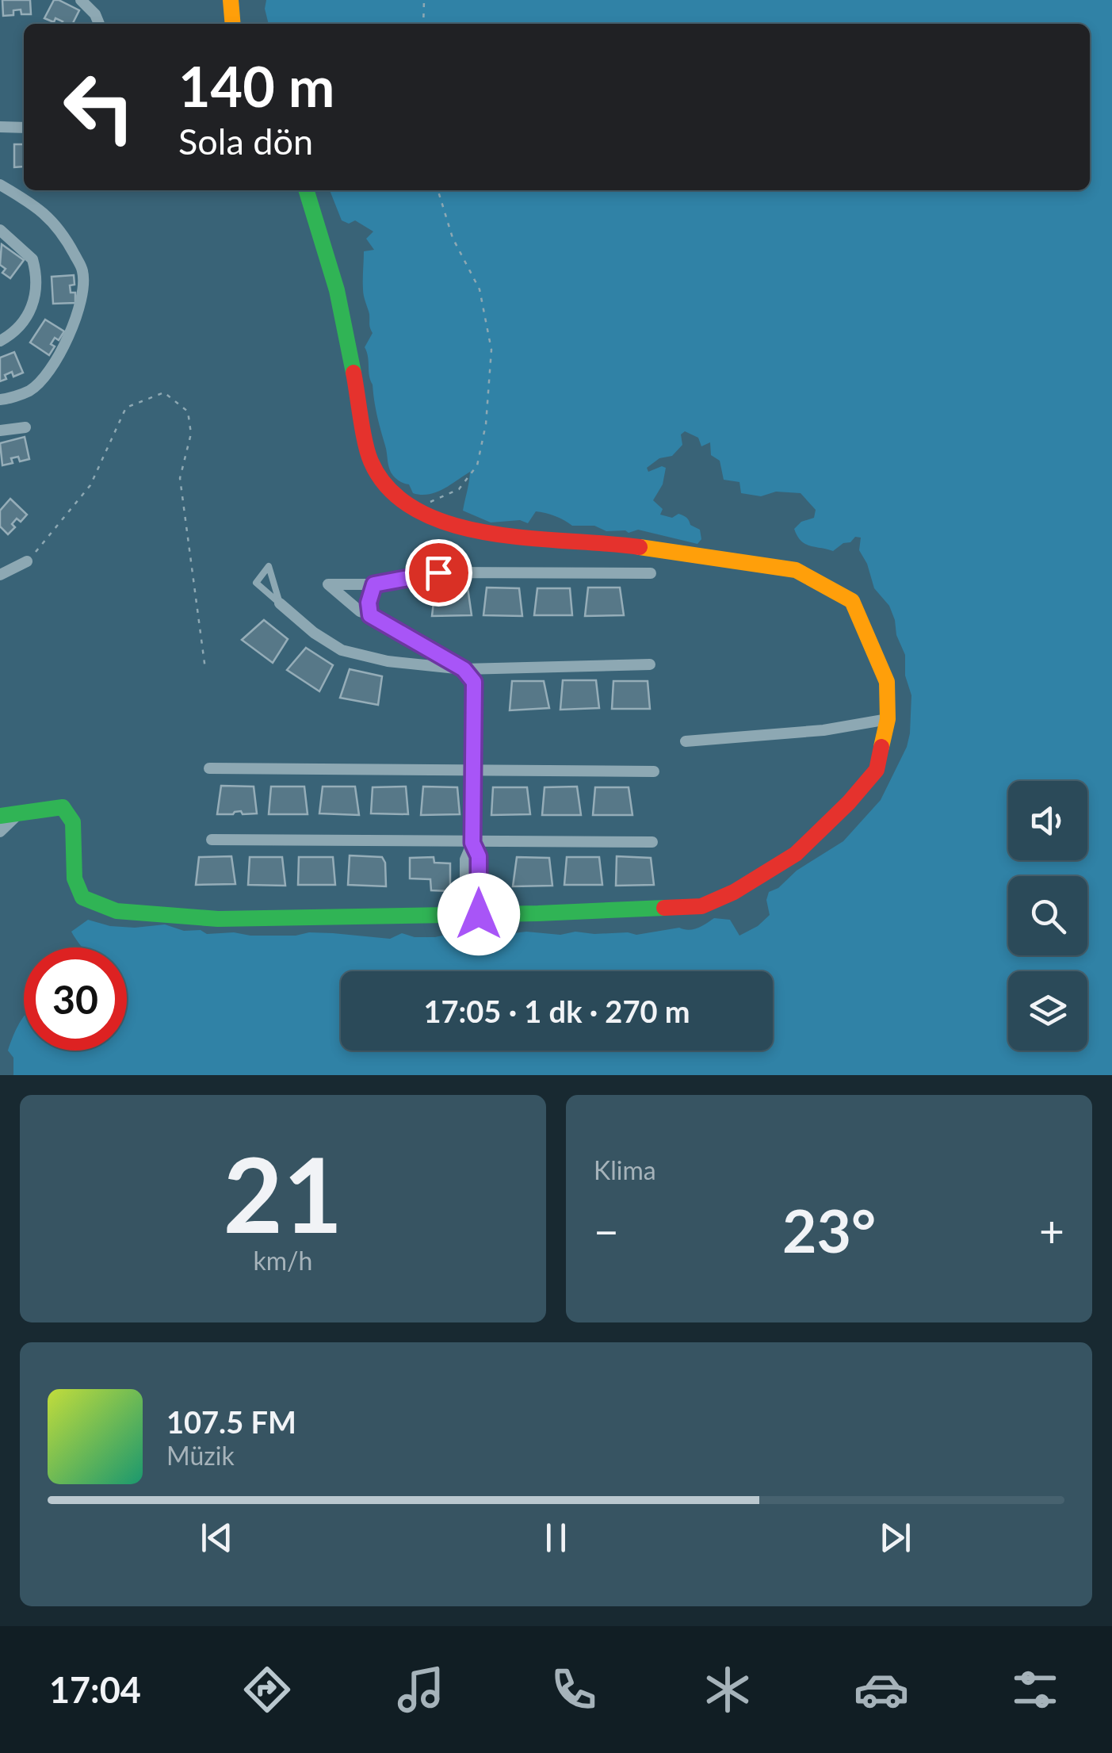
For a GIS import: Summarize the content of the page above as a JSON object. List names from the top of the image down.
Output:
{
  "page": {
    "turn": ["140 m", "Sola dön"],
    "limit": "30",
    "trip": "17:05 · 1 dk · 270 m",
    "tile": [
      ["21", "km/h"],
      "Klima"
    ],
    "heat": ["−", "23°", "+"],
    "song": ["107.5 FM", "Müzik"],
    "tabs": "17:04"
  }
}
